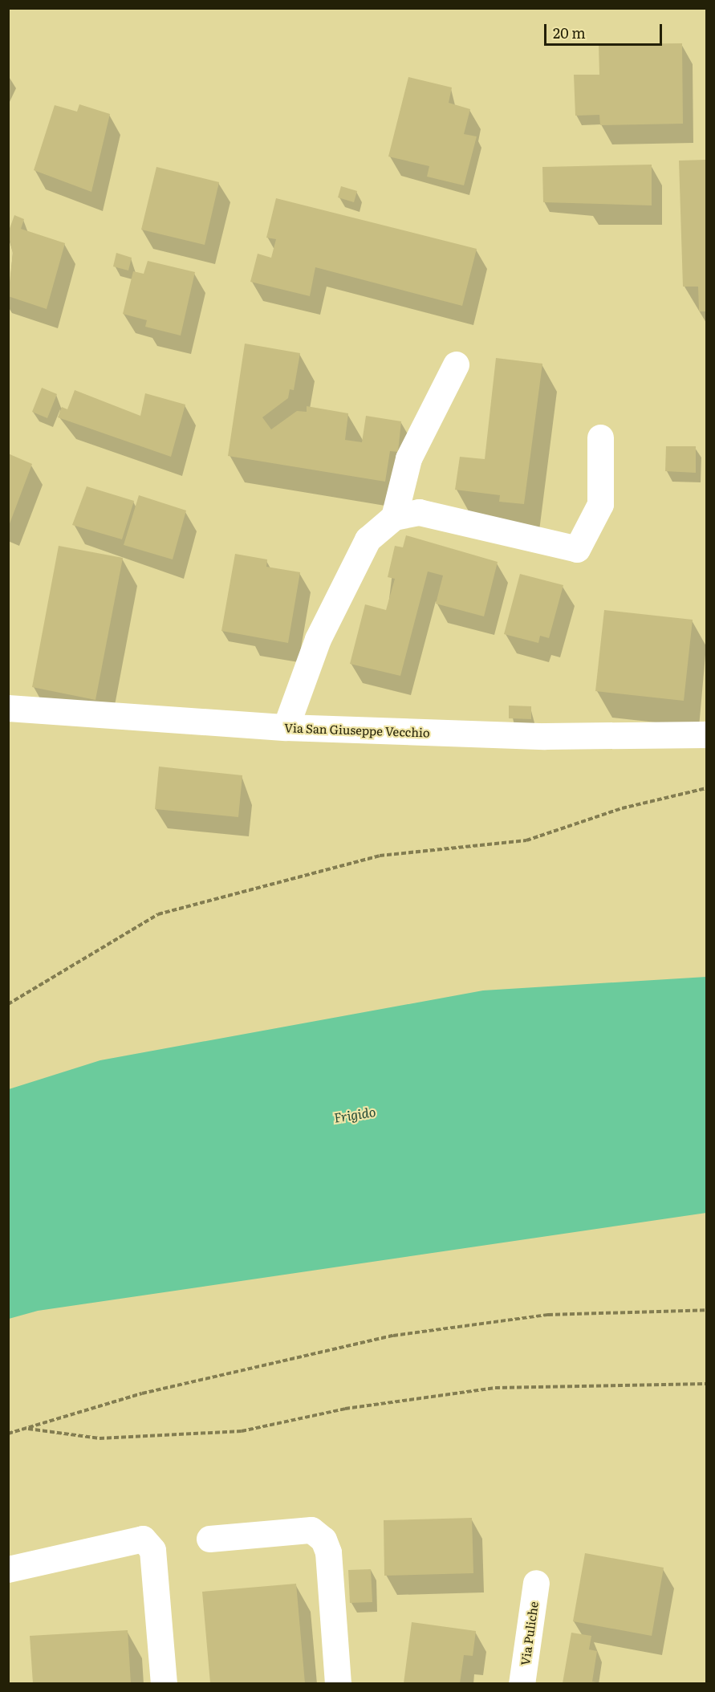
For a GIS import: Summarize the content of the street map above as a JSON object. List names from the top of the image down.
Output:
{
  "streets": {
    "street": ["Via San Giuseppe Vecchio", "Via Puliche"]
  },
  "water": ["Frigido"],
  "scale_bar": "20 m"
}
